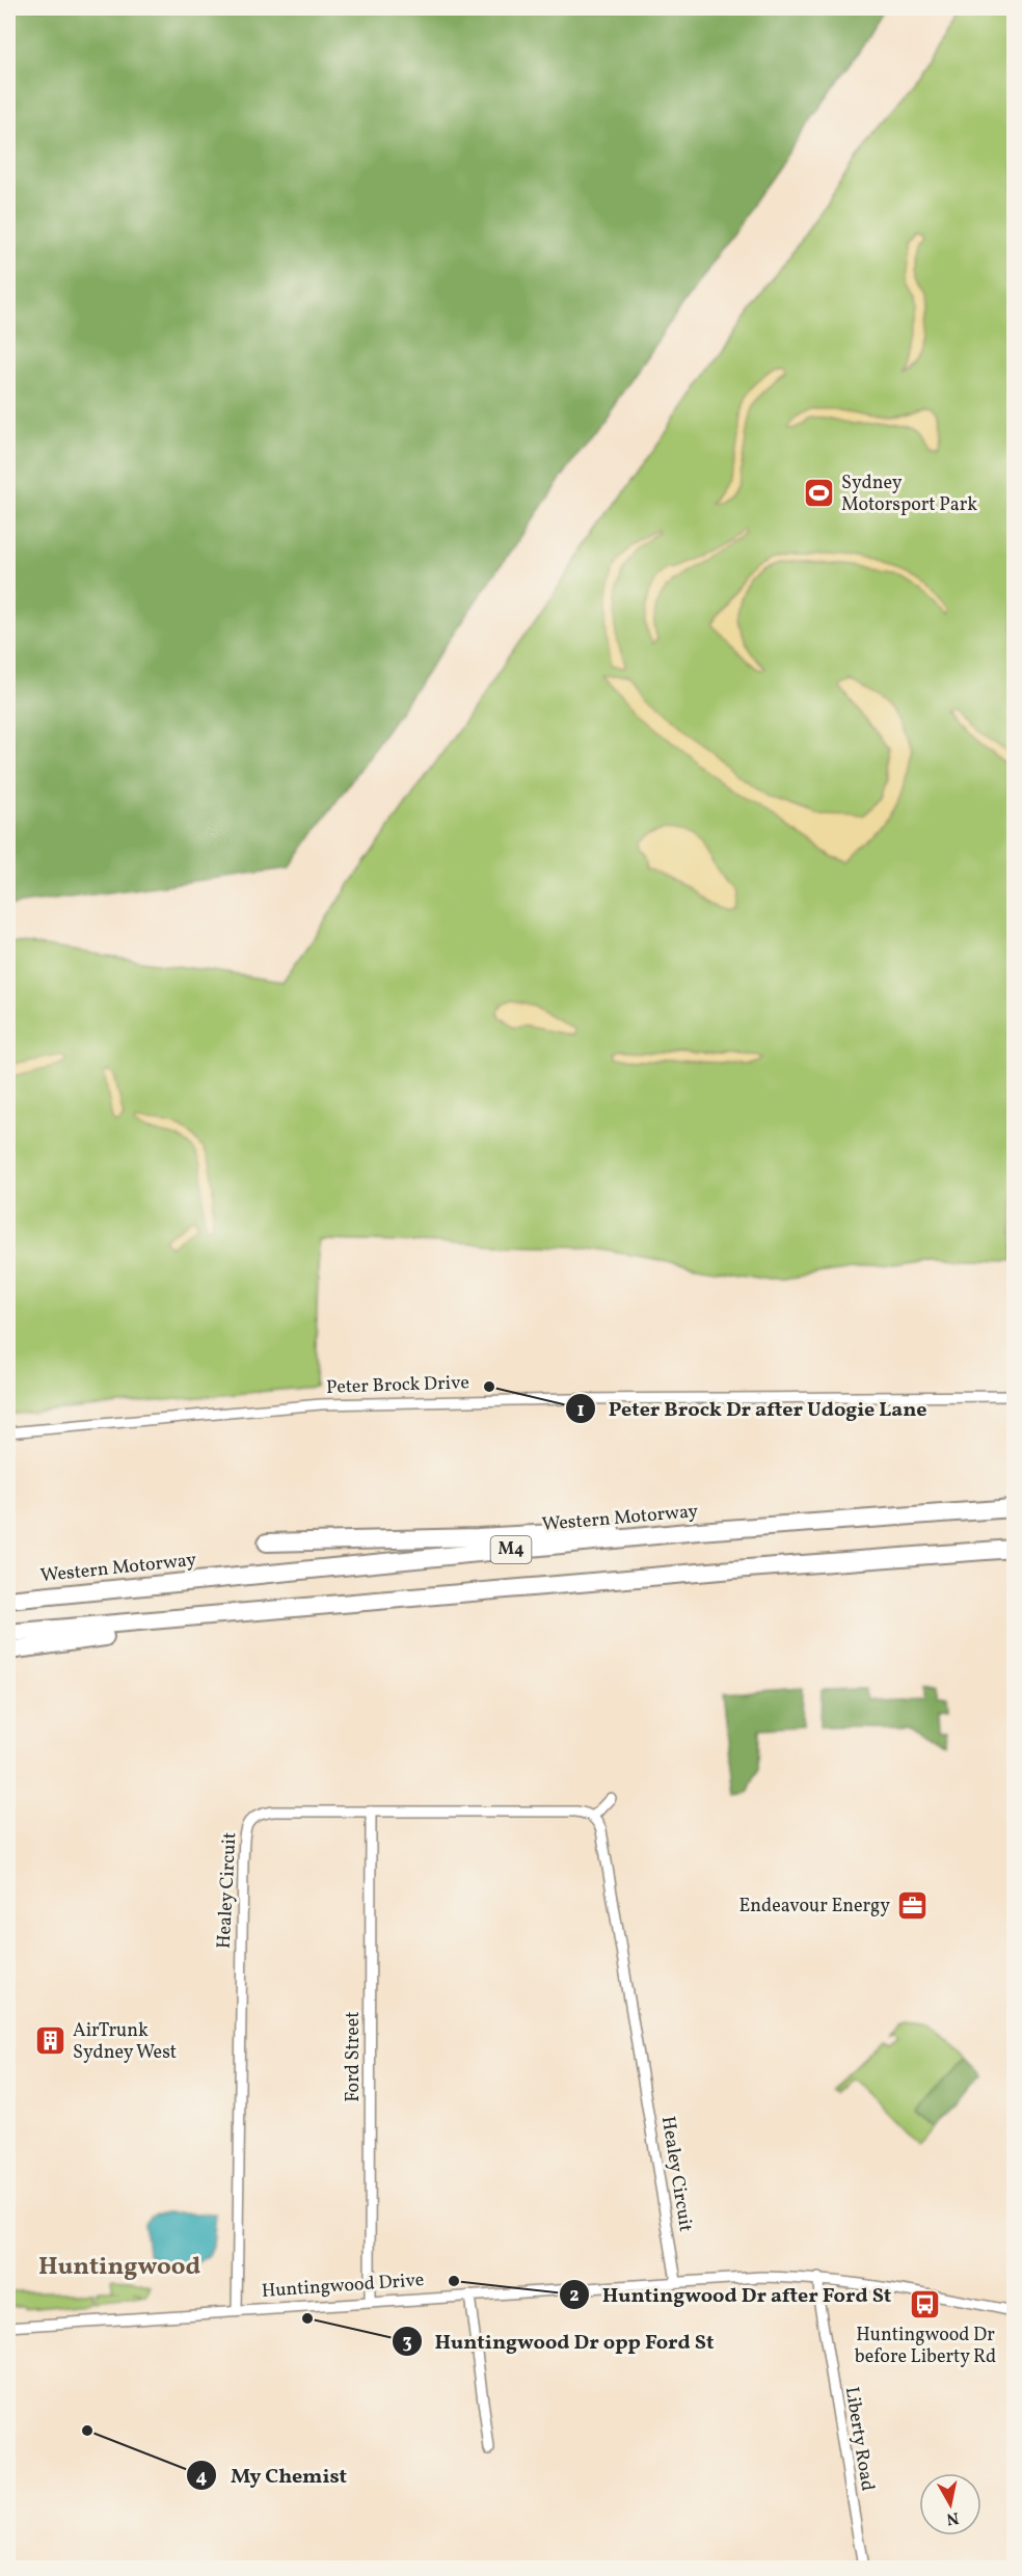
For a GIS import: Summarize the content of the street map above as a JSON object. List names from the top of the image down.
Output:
{
  "streets": {
    "highway": ["Western Motorway", "M4"],
    "street": [
      "Peter Brock Drive",
      "Healey Circuit",
      "Ford Street",
      "Huntingwood Drive",
      "Liberty Road"
    ]
  },
  "crossings": [
    ["Healey Circuit", "Ford Street"],
    ["Healey Circuit", "Huntingwood Drive"],
    ["Ford Street", "Huntingwood Drive"],
    ["Huntingwood Drive", "Liberty Road"]
  ],
  "districts": ["Huntingwood"],
  "places": {
    "sports": ["Sydney Motorsport Park"],
    "other": [
      "Peter Brock Dr after Udogie Lane",
      "Huntingwood Dr after Ford St",
      "Huntingwood Dr opp Ford St",
      "My Chemist"
    ],
    "office": ["Endeavour Energy"],
    "building": ["AirTrunk Sydney West"],
    "bus stop": ["Huntingwood Dr before Liberty Rd"]
  },
  "north": "bottom"
}
